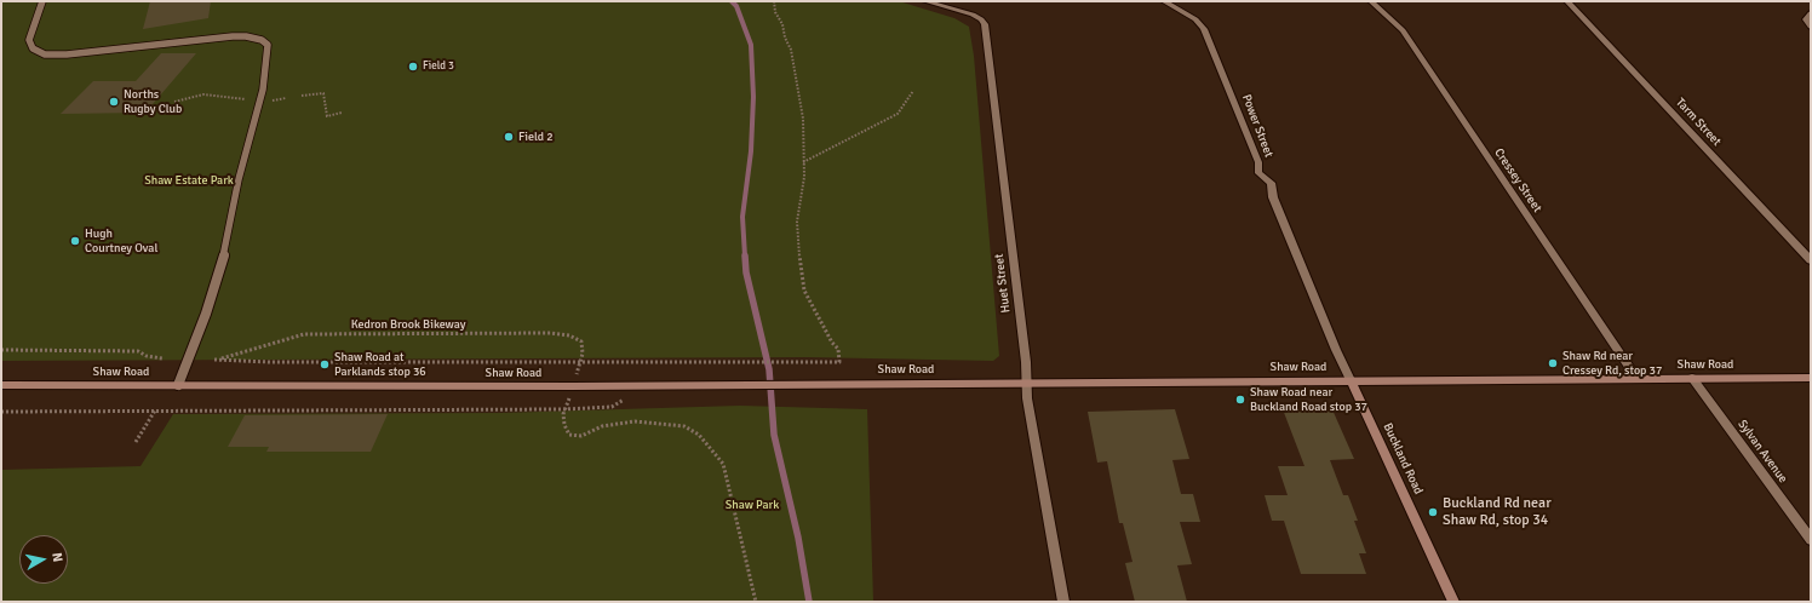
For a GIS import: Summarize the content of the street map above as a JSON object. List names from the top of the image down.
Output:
{
  "streets": {
    "street": [
      "Tarm Street",
      "Power Street",
      "Cressey Street",
      "Huet Street",
      "Shaw Road",
      "Sylvan Avenue",
      "Buckland Road"
    ],
    "path": ["Kedron Brook Bikeway"]
  },
  "crossings": [
    ["Power Street", "Shaw Road"],
    ["Power Street", "Buckland Road"],
    ["Cressey Street", "Shaw Road"],
    ["Huet Street", "Shaw Road"],
    ["Shaw Road", "Sylvan Avenue"],
    ["Shaw Road", "Buckland Road"]
  ],
  "parks": ["Shaw Estate Park", "Shaw Park"],
  "places": [
    "Field 3",
    "Norths Rugby Club",
    "Field 2",
    "Hugh Courtney Oval",
    "Shaw Rd near Cressey Rd, stop 37",
    "Shaw Road at Parklands stop 36",
    "Shaw Road near Buckland Road stop 37",
    "Buckland Rd near Shaw Rd, stop 34"
  ],
  "north": "right"
}
